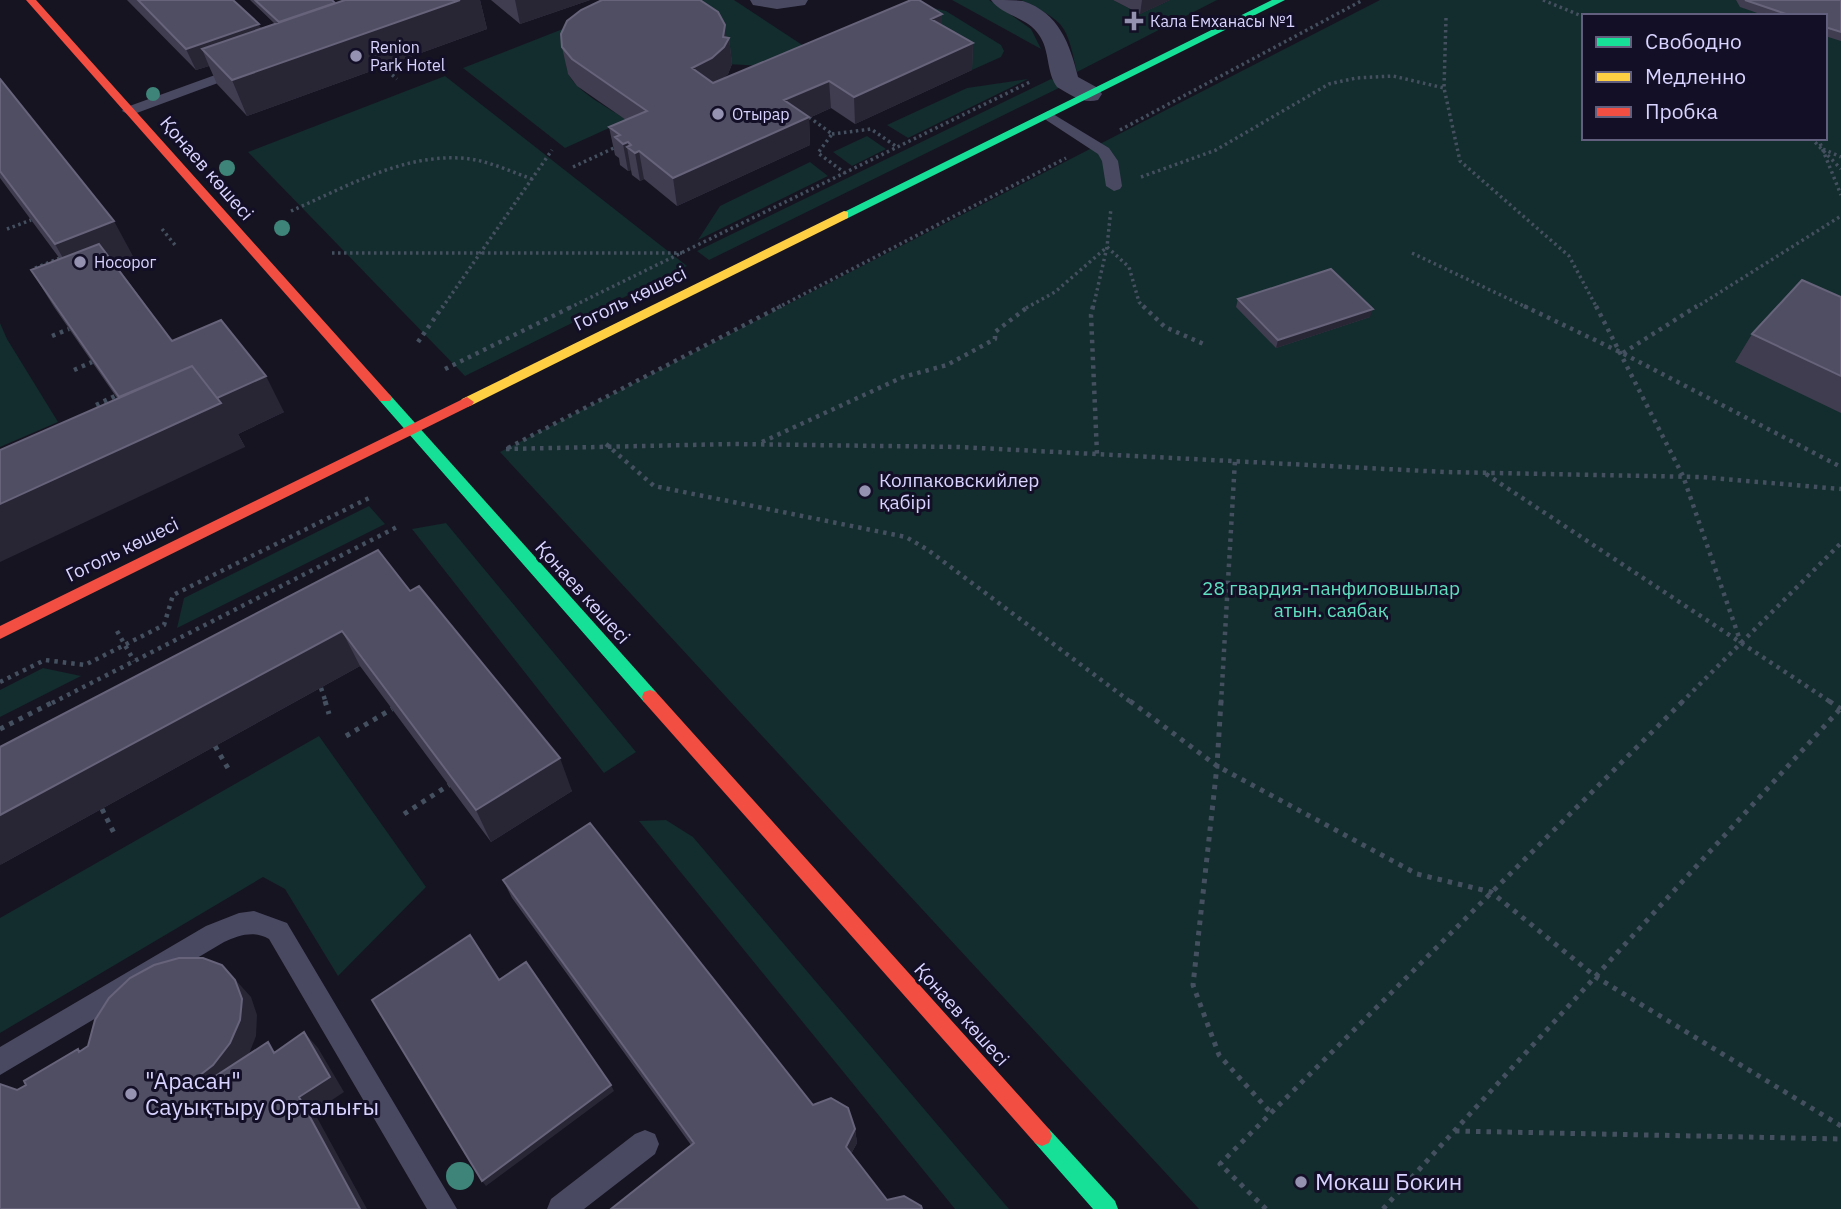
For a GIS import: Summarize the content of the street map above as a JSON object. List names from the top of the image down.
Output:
{
  "streets": {
    "street": ["Қонаев көшесі", "Гоголь көшесі"]
  },
  "crossings": [
    ["Қонаев көшесі", "Гоголь көшесі"]
  ],
  "parks": ["28 гвардия-панфиловшылар атын. саябақ"],
  "places": {
    "health": ["Кала Eмханасы №1"],
    "other": [
      "Renion Park Hotel",
      "Отырар",
      "Носорог",
      "Колпаковскийлер қабірі",
      "\"Арасан\" Сауықтыру Орталығы",
      "Мокаш Бокин"
    ]
  },
  "legend": ["Свободно", "Медленно", "Пробка"]
}
